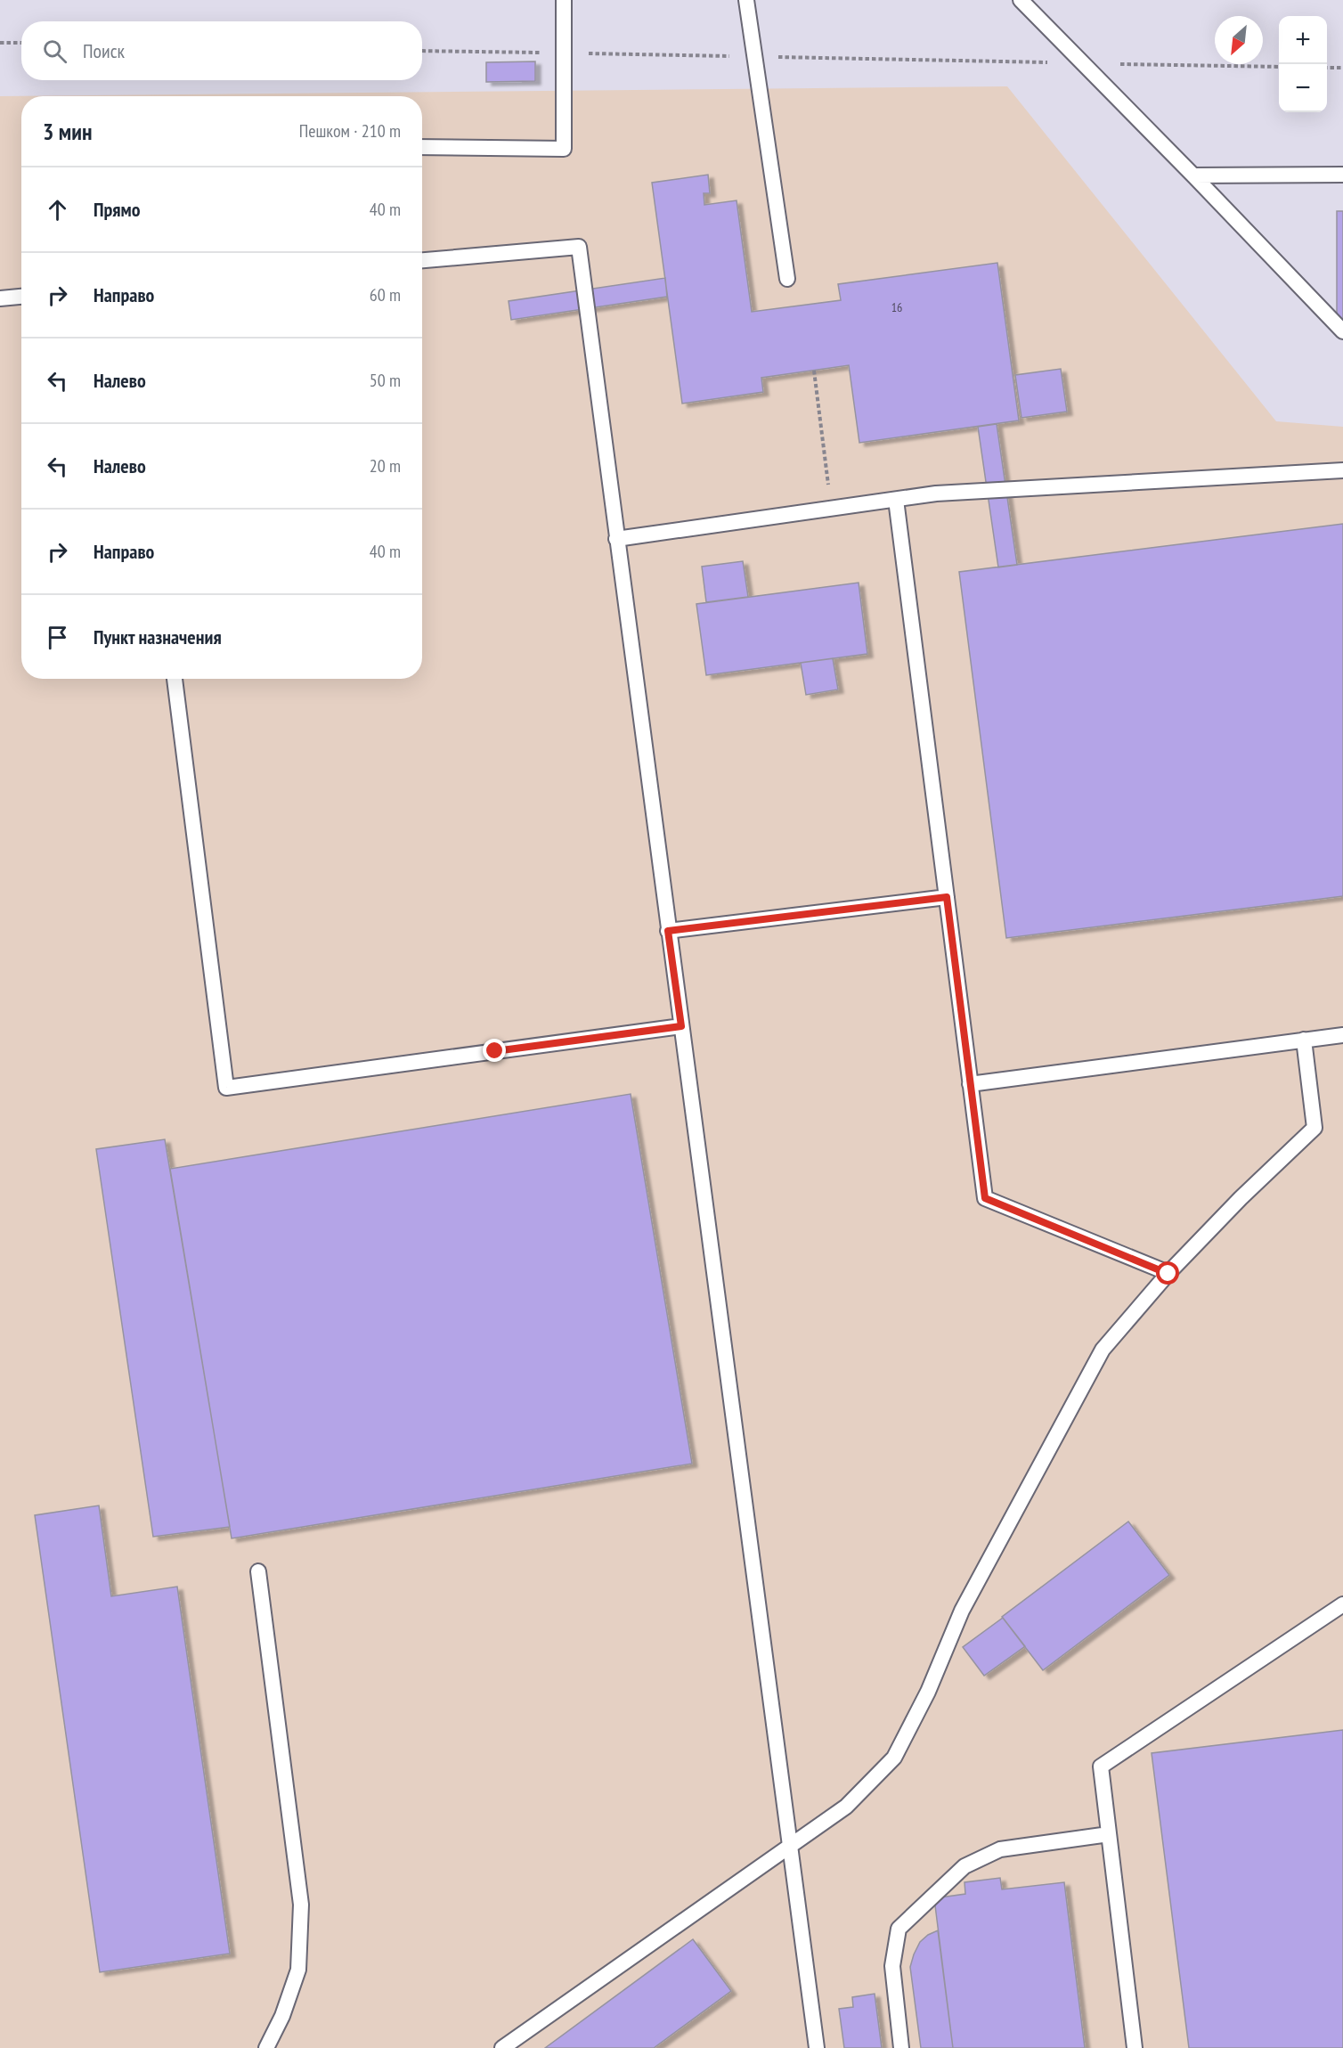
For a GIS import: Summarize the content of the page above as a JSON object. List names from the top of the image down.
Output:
{
  "house_numbers": ["16"],
  "north": "bottom left",
  "page": {
    "map_buttons": ["+", "−"],
    "search": "Поиск",
    "heading": ["3 мин", "Пешком · 210 m"],
    "list": [
      ["Прямо", "40 m"],
      ["Направо", "60 m"],
      ["Налево", "50 m"],
      ["Налево", "20 m"],
      ["Направо", "40 m"],
      "Пункт назначения"
    ]
  }
}
